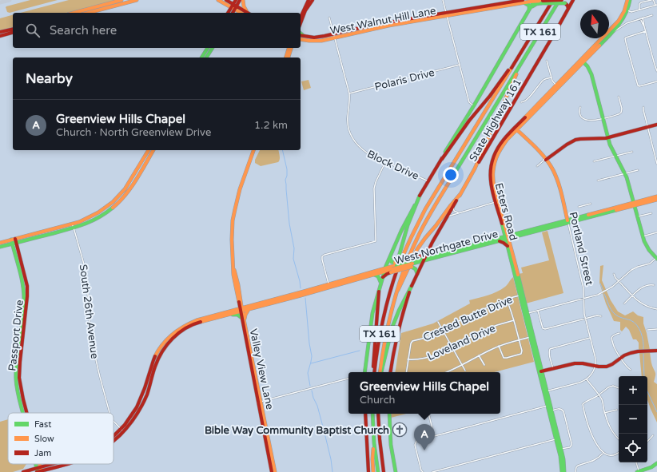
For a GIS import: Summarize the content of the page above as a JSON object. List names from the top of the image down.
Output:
{
  "streets": {
    "main road": [
      "West Walnut Hill Lane",
      "TX 161",
      "State Highway 161",
      "Esters Road",
      "West Northgate Drive",
      "Portland Street",
      "Passport Drive",
      "Valley View Lane"
    ],
    "street": [
      "Polaris Drive",
      "Block Drive",
      "South 26th Avenue",
      "Crested Butte Drive",
      "Loveland Drive"
    ]
  },
  "crossings": [
    ["West Walnut Hill Lane", "Block Drive"],
    ["Polaris Drive", "Block Drive"],
    ["State Highway 161", "West Northgate Drive"],
    ["Esters Road", "West Northgate Drive"],
    ["Esters Road", "Portland Street"],
    ["Esters Road", "Crested Butte Drive"],
    ["West Northgate Drive", "Portland Street"],
    ["West Northgate Drive", "Valley View Lane"],
    ["Crested Butte Drive", "Loveland Drive"]
  ],
  "places": {
    "church": ["Bible Way Community Baptist Church"]
  },
  "legend": ["Fast", "Slow", "Jam"],
  "north": "top",
  "page": {
    "search": "Search here",
    "heading": "Nearby",
    "list": [
      {
        "mark": "A",
        "name": "Greenview Hills Chapel",
        "note": "Church · North Greenview Drive",
        "value": "1.2 km"
      }
    ],
    "popup": ["Greenview Hills Chapel", "Church"],
    "map_buttons": ["+", "−"],
    "pins": "A"
  }
}
